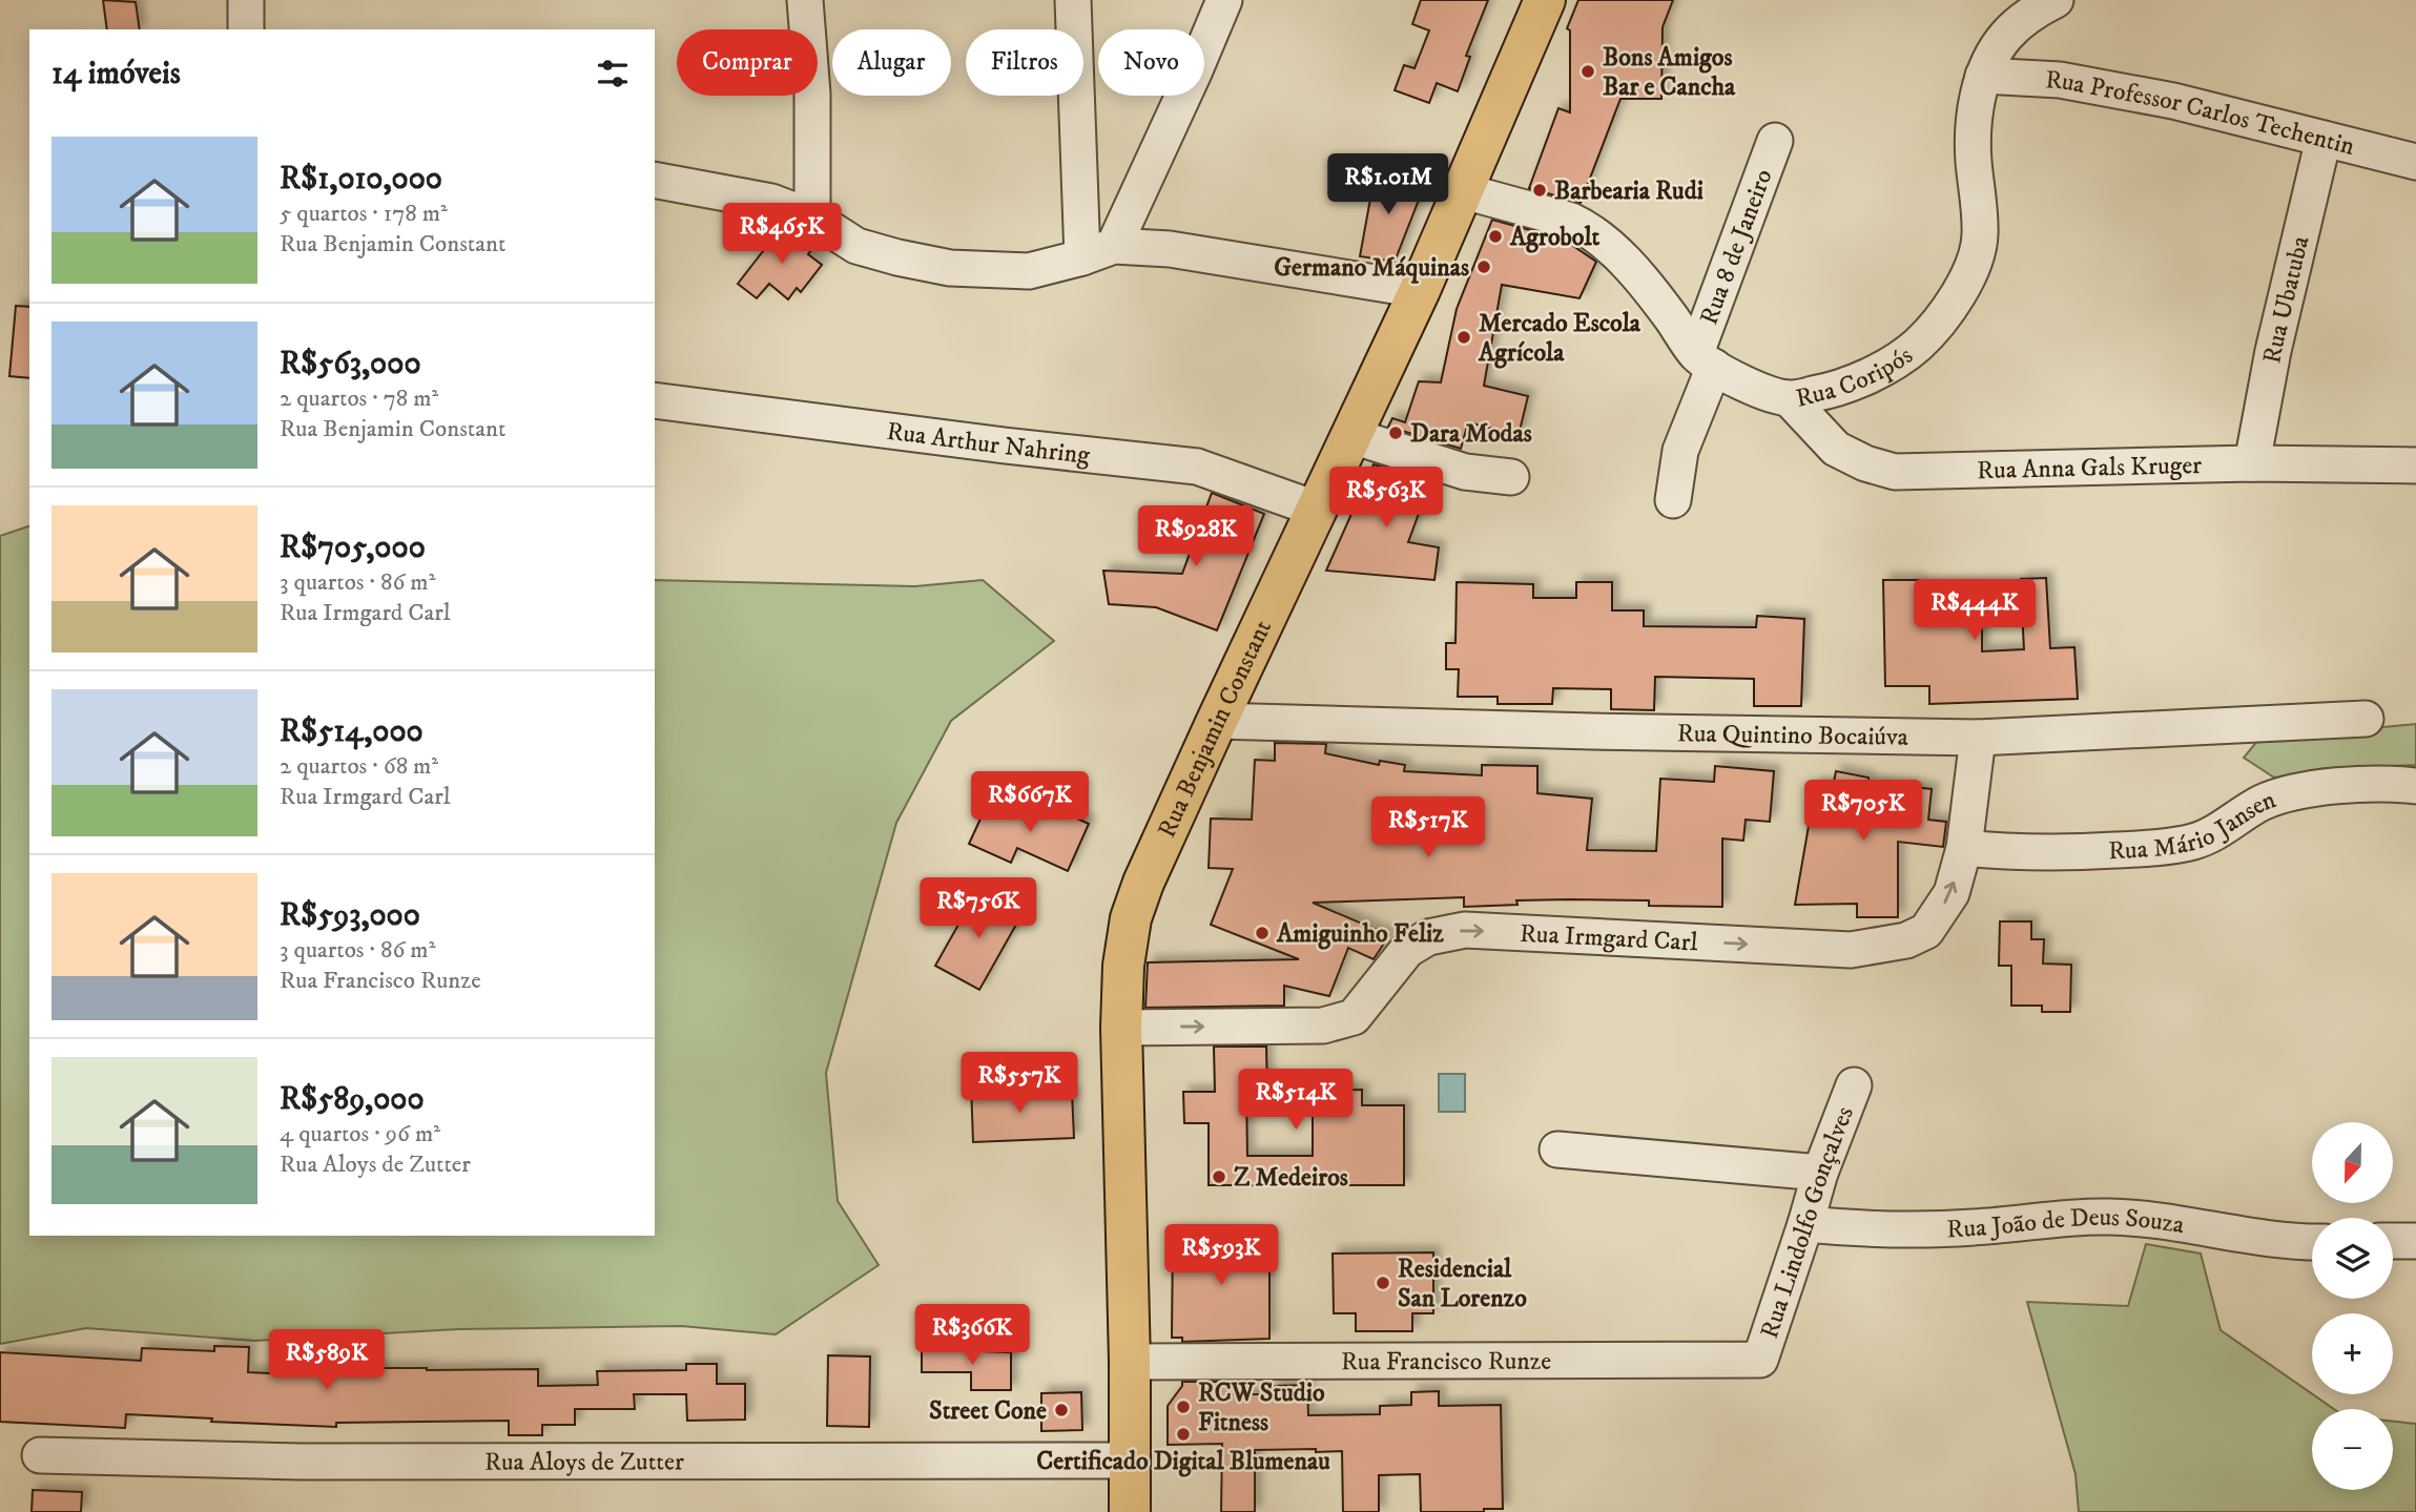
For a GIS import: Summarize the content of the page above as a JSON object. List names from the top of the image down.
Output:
{
  "streets": {
    "main road": ["Rua Benjamin Constant"],
    "street": [
      "Rua Professor Carlos Techentin",
      "Rua 8 de Janeiro",
      "Rua Ubatuba",
      "Rua Coripós",
      "Rua Arthur Nahring",
      "Rua Anna Gals Kruger",
      "Rua Quintino Bocaiúva",
      "Rua Mário Jansen",
      "Rua Irmgard Carl",
      "Rua Lindolfo Gonçalves",
      "Rua João de Deus Souza",
      "Rua Francisco Runze",
      "Rua Aloys de Zutter"
    ]
  },
  "crossings": [
    ["Rua Professor Carlos Techentin", "Rua Ubatuba"],
    ["Rua Professor Carlos Techentin", "Rua Coripós"],
    ["Rua 8 de Janeiro", "Rua Coripós"],
    ["Rua Ubatuba", "Rua Anna Gals Kruger"],
    ["Rua Coripós", "Rua Anna Gals Kruger"],
    ["Rua Coripós", "Rua Benjamin Constant"],
    ["Rua Arthur Nahring", "Rua Benjamin Constant"],
    ["Rua Benjamin Constant", "Rua Quintino Bocaiúva"],
    ["Rua Benjamin Constant", "Rua Irmgard Carl"],
    ["Rua Benjamin Constant", "Rua Francisco Runze"],
    ["Rua Benjamin Constant", "Rua Aloys de Zutter"],
    ["Rua Quintino Bocaiúva", "Rua Irmgard Carl"],
    ["Rua Mário Jansen", "Rua Irmgard Carl"],
    ["Rua Lindolfo Gonçalves", "Rua João de Deus Souza"],
    ["Rua Lindolfo Gonçalves", "Rua Francisco Runze"]
  ],
  "one_way": ["Rua Irmgard Carl"],
  "places": [
    "Bons Amigos Bar e Cancha",
    "Barbearia Rudi",
    "Agrobolt",
    "Germano Máquinas",
    "Mercado Escola Agrícola",
    "Dara Modas",
    "Amiguinho Feliz",
    "Z Medeiros",
    "Residencial San Lorenzo",
    "RCW Studio Fitness",
    "Street Cone",
    "Certificado Digital Blumenau"
  ],
  "north": "bottom",
  "page": {
    "chip": [
      "Comprar",
      "Alugar",
      "Filtros",
      "Novo"
    ],
    "heading": "14 imóveis",
    "list": [
      {
        "name": "R$1,010,000",
        "note": "5 quartos · 178 m² · Rua Benjamin Constant"
      },
      {
        "name": "R$563,000",
        "note": "2 quartos · 78 m² · Rua Benjamin Constant"
      },
      {
        "name": "R$705,000",
        "note": "3 quartos · 86 m² · Rua Irmgard Carl"
      },
      {
        "name": "R$514,000",
        "note": "2 quartos · 68 m² · Rua Irmgard Carl"
      },
      {
        "name": "R$593,000",
        "note": "3 quartos · 86 m² · Rua Francisco Runze"
      },
      {
        "name": "R$589,000",
        "note": "4 quartos · 96 m² · Rua Aloys de Zutter"
      }
    ],
    "price": [
      "R$1.01M",
      "R$465K",
      "R$563K",
      "R$928K",
      "R$444K",
      "R$667K",
      "R$705K",
      "R$517K",
      "R$756K",
      "R$557K",
      "R$514K",
      "R$593K",
      "R$366K",
      "R$589K"
    ],
    "map_buttons": ["+", "−"]
  }
}
